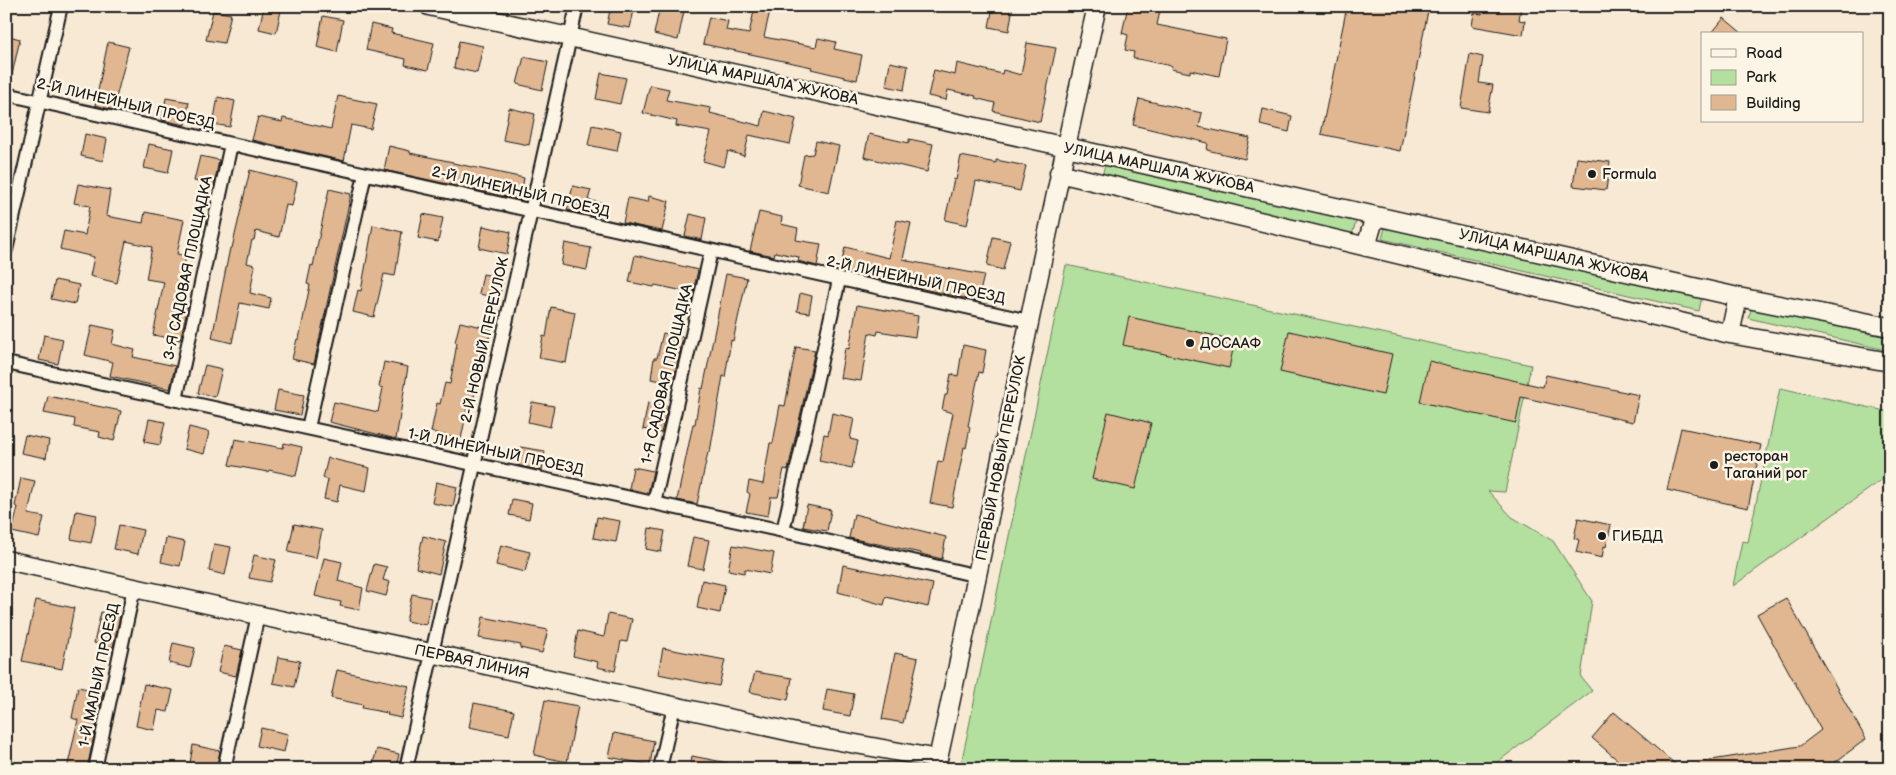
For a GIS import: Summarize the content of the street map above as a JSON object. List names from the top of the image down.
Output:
{
  "streets": {
    "main road": ["УЛИЦА МАРШАЛА ЖУКОВА", "ПЕРВЫЙ НОВЫЙ ПЕРЕУЛОК", "ПЕРВАЯ ЛИНИЯ"],
    "street": [
      "2-Й ЛИНЕЙНЫЙ ПРОЕЗД",
      "3-Я САДОВАЯ ПЛОЩАДКА",
      "2-Й НОВЫЙ ПЕРЕУЛОК",
      "1-Я САДОВАЯ ПЛОЩАДКА",
      "1-Й ЛИНЕЙНЫЙ ПРОЕЗД",
      "1-Й МАЛЫЙ ПРОЕЗД"
    ]
  },
  "crossings": [
    ["УЛИЦА МАРШАЛА ЖУКОВА", "2-Й НОВЫЙ ПЕРЕУЛОК"],
    ["УЛИЦА МАРШАЛА ЖУКОВА", "ПЕРВЫЙ НОВЫЙ ПЕРЕУЛОК"],
    ["2-Й ЛИНЕЙНЫЙ ПРОЕЗД", "3-Я САДОВАЯ ПЛОЩАДКА"],
    ["2-Й ЛИНЕЙНЫЙ ПРОЕЗД", "2-Й НОВЫЙ ПЕРЕУЛОК"],
    ["2-Й ЛИНЕЙНЫЙ ПРОЕЗД", "1-Я САДОВАЯ ПЛОЩАДКА"],
    ["2-Й ЛИНЕЙНЫЙ ПРОЕЗД", "ПЕРВЫЙ НОВЫЙ ПЕРЕУЛОК"],
    ["3-Я САДОВАЯ ПЛОЩАДКА", "1-Й ЛИНЕЙНЫЙ ПРОЕЗД"],
    ["2-Й НОВЫЙ ПЕРЕУЛОК", "1-Й ЛИНЕЙНЫЙ ПРОЕЗД"],
    ["2-Й НОВЫЙ ПЕРЕУЛОК", "ПЕРВАЯ ЛИНИЯ"],
    ["1-Я САДОВАЯ ПЛОЩАДКА", "1-Й ЛИНЕЙНЫЙ ПРОЕЗД"],
    ["1-Й ЛИНЕЙНЫЙ ПРОЕЗД", "ПЕРВЫЙ НОВЫЙ ПЕРЕУЛОК"],
    ["ПЕРВЫЙ НОВЫЙ ПЕРЕУЛОК", "ПЕРВАЯ ЛИНИЯ"],
    ["ПЕРВАЯ ЛИНИЯ", "1-Й МАЛЫЙ ПРОЕЗД"]
  ],
  "places": [
    "Formula",
    "ДОСААФ",
    "ресторан Таганий рог",
    "ГИБДД"
  ],
  "legend": ["Road", "Park", "Building"]
}
